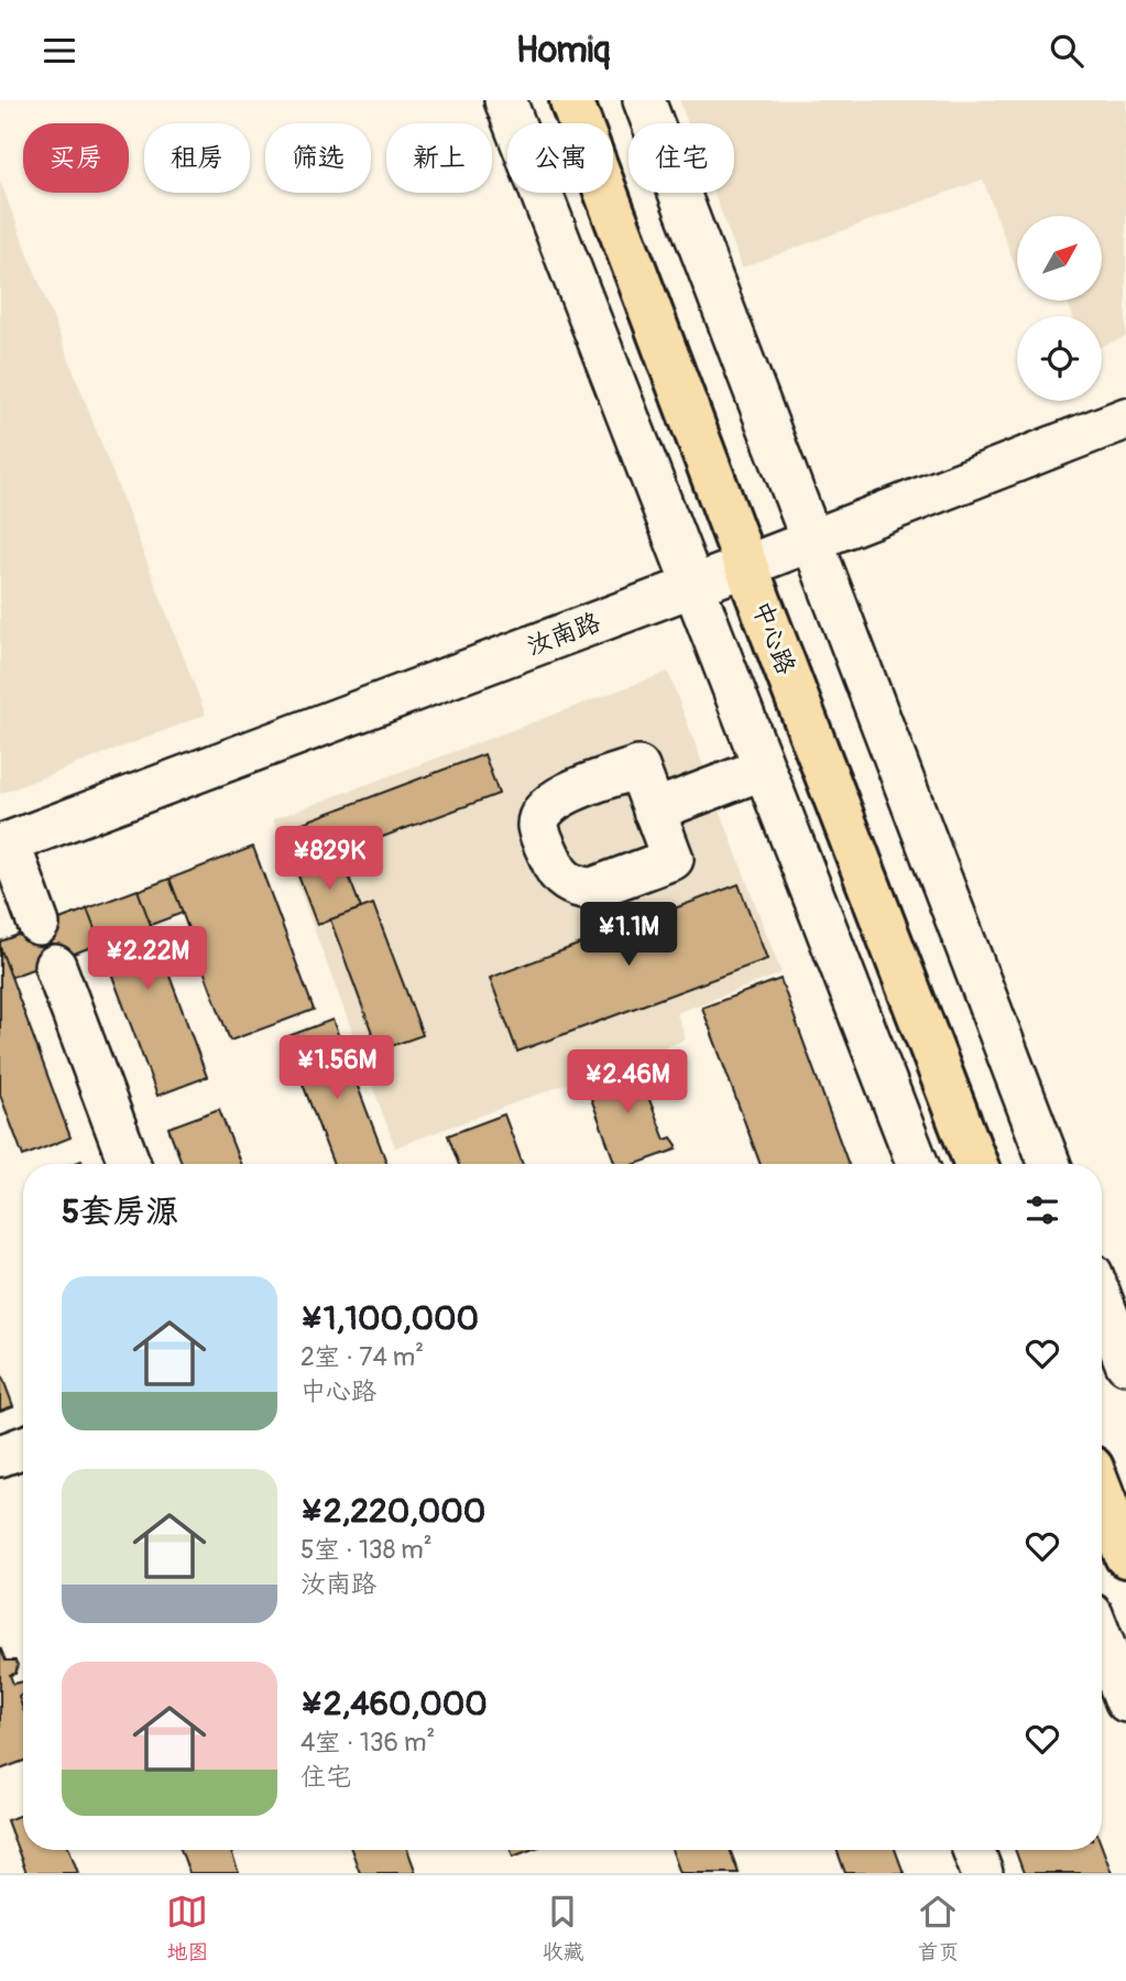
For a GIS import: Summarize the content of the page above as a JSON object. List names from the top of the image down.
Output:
{
  "streets": {
    "main road": ["中心路"],
    "street": ["汝南路"]
  },
  "crossings": [
    ["汝南路", "中心路"]
  ],
  "north": "top right",
  "page": {
    "header": "Homiq",
    "chip": [
      "买房",
      "租房",
      "筛选",
      "新上",
      "公寓",
      "住宅"
    ],
    "price": [
      "¥829K",
      "¥1.1M",
      "¥2.22M",
      "¥1.56M",
      "¥2.46M"
    ],
    "heading": "5套房源",
    "list": [
      {
        "name": "¥1,100,000",
        "note": "2室 · 74 m² · 中心路"
      },
      {
        "name": "¥2,220,000",
        "note": "5室 · 138 m² · 汝南路"
      },
      {
        "name": "¥2,460,000",
        "note": "4室 · 136 m² · 住宅"
      }
    ],
    "tabs": ["地图", "收藏", "首页"]
  }
}
